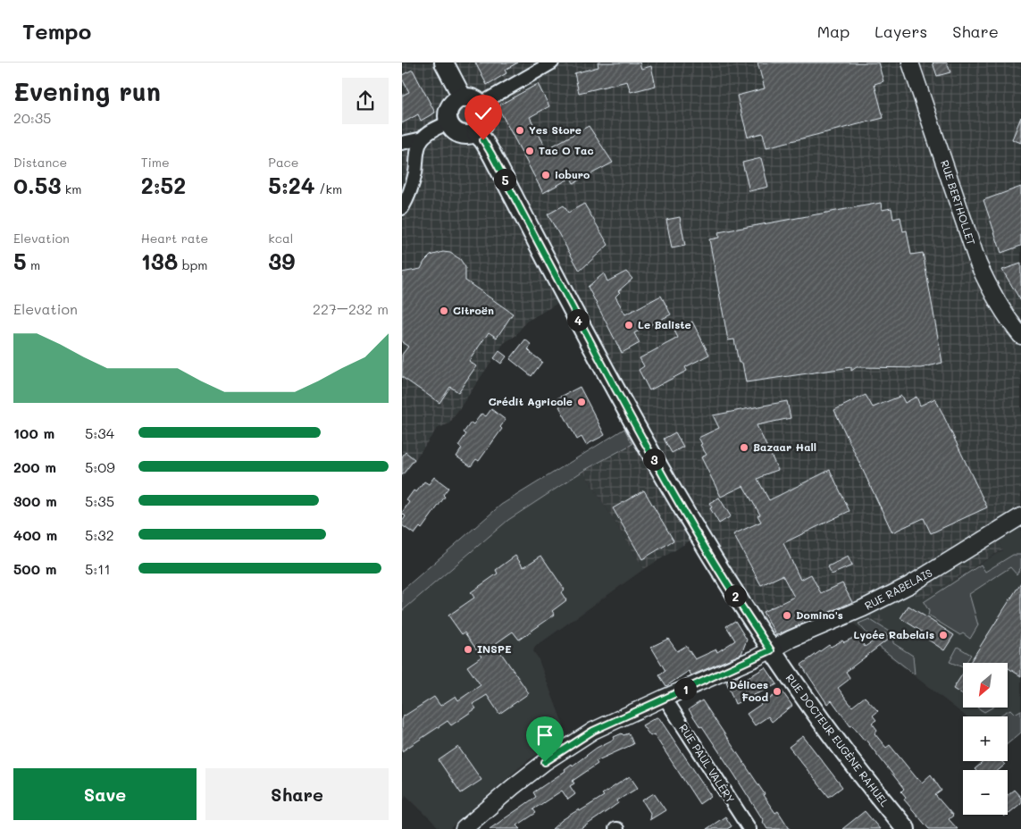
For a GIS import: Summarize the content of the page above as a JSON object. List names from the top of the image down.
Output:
{
  "streets": {
    "main road": ["RUE DOCTEUR EUGÈNE RAHUEL"],
    "street": ["RUE BERTHOLLET", "RUE RABELAIS", "RUE PAUL VALÉRY"]
  },
  "crossings": [
    ["RUE RABELAIS", "RUE DOCTEUR EUGÈNE RAHUEL"],
    ["RUE RABELAIS", "RUE PAUL VALÉRY"]
  ],
  "places": [
    "Yes Store",
    "Tac O Tac",
    "ioburo",
    "Citroën",
    "Le Baliste",
    "Crédit Agricole",
    "Bazaar Hall",
    "Domino's",
    "Lycée Rabelais",
    "INSPE",
    "Délices Food"
  ],
  "north": "bottom left",
  "page": {
    "header": "Tempo",
    "nav": ["Map", "Layers", "Share"],
    "heading": ["Evening run", "20:35"],
    "stats": [
      ["Distance", "0.53 km"],
      ["Time", "2:52"],
      ["Pace", "5:24 /km"],
      ["Elevation", "5 m"],
      ["Heart rate", "138 bpm"],
      ["kcal", "39"]
    ],
    "pins": [
      "5",
      "4",
      "3",
      "2",
      "1"
    ],
    "chart": ["Elevation", "227–232 m"],
    "list": [
      {
        "name": "100 m",
        "note": "5:34"
      },
      {
        "name": "200 m",
        "note": "5:09"
      },
      {
        "name": "300 m",
        "note": "5:35"
      },
      {
        "name": "400 m",
        "note": "5:32"
      },
      {
        "name": "500 m",
        "note": "5:11"
      }
    ],
    "map_buttons": ["+", "−"],
    "buttons": ["Save", "Share"]
  }
}
